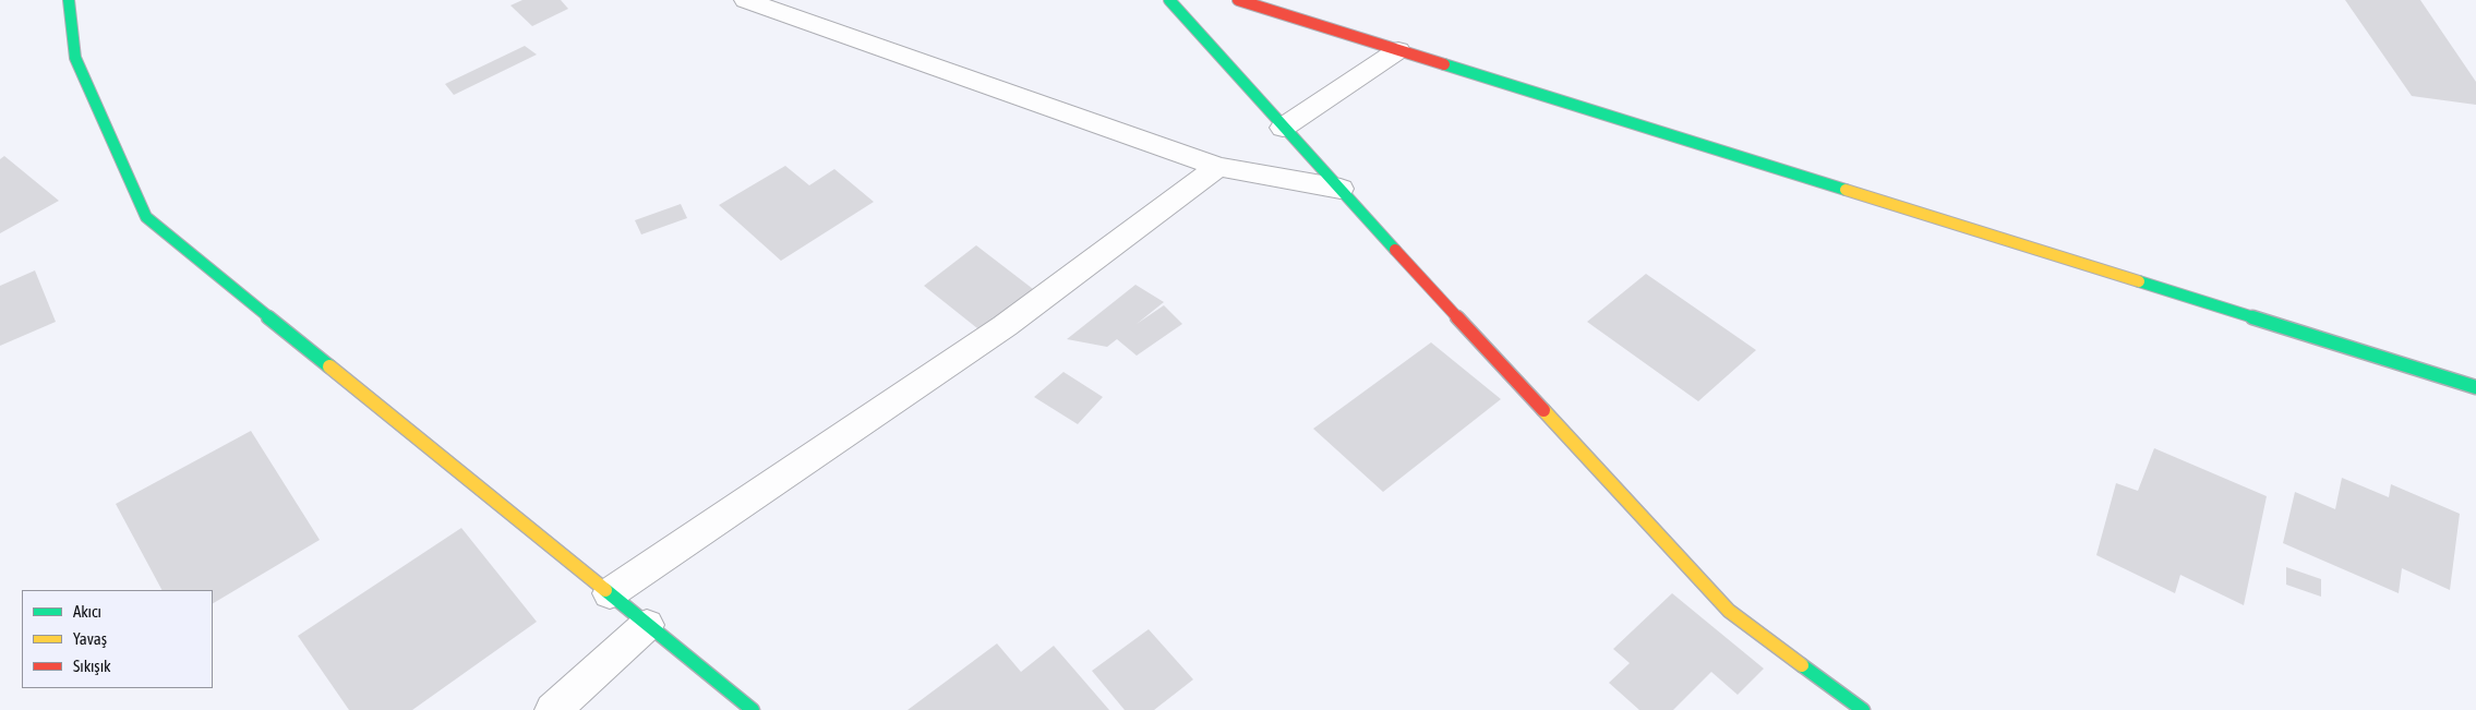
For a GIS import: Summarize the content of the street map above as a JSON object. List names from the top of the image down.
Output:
{
  "legend": ["Akıcı", "Yavaş", "Sıkışık"]
}
